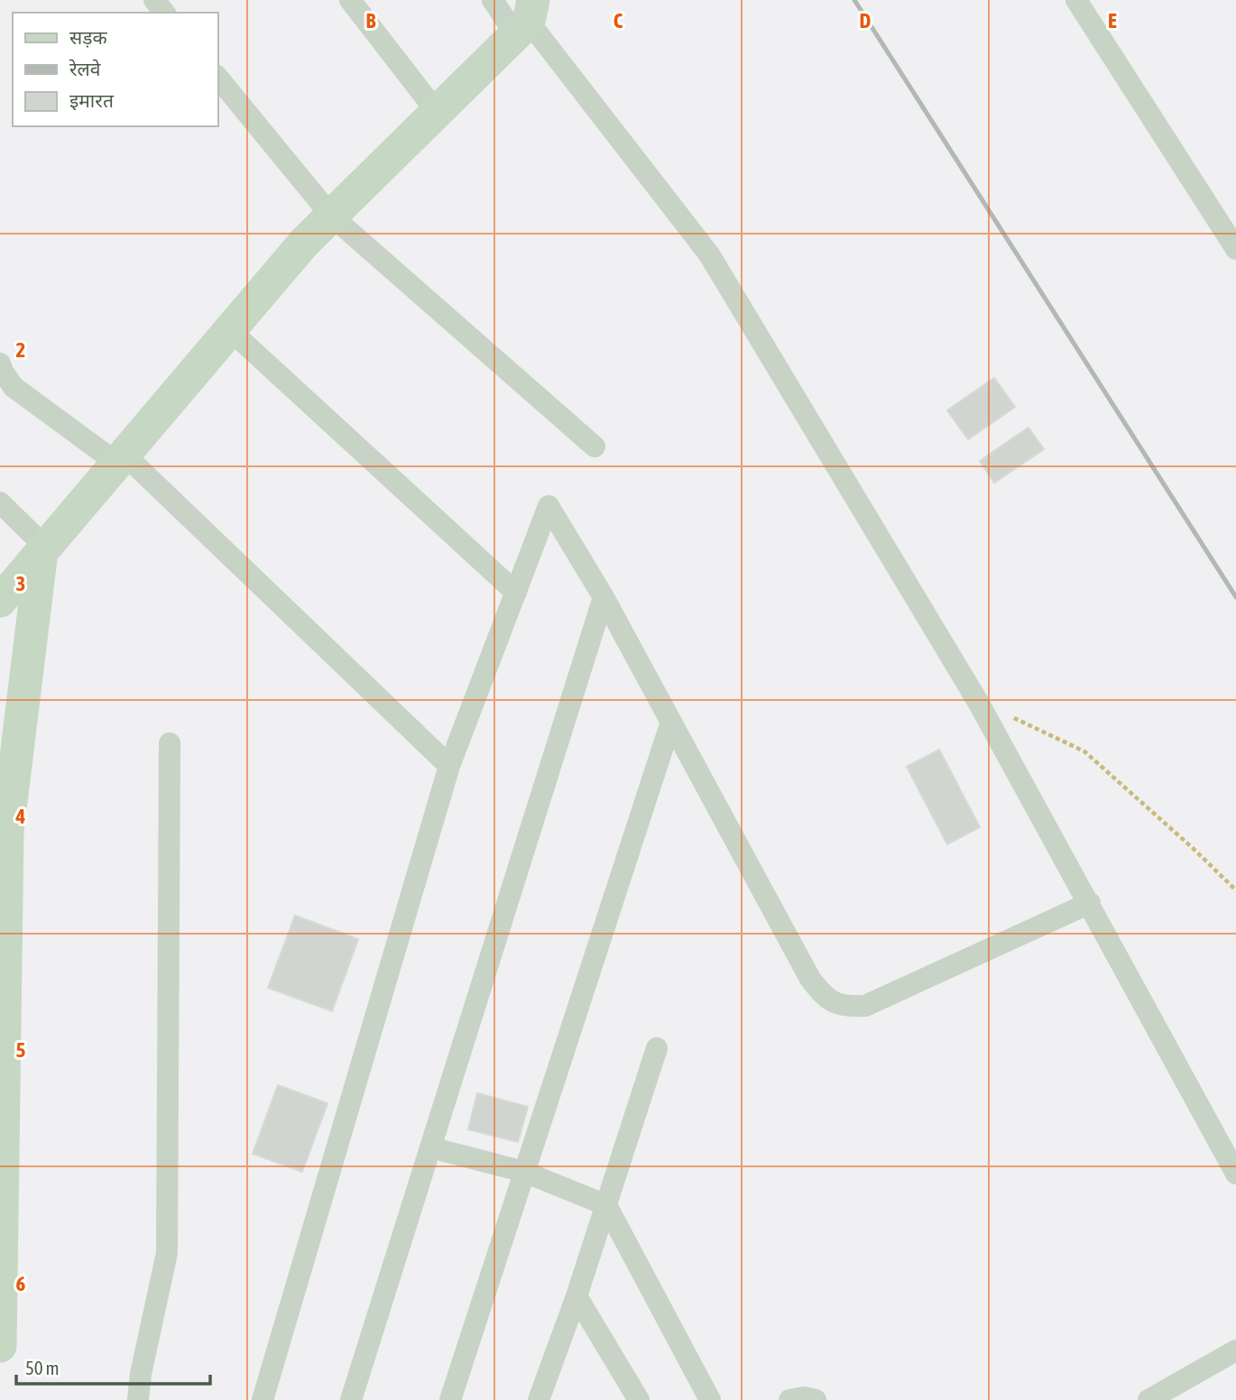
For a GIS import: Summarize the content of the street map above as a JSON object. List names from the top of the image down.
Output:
{
  "legend": ["सड़क", "रेलवे", "इमारत"],
  "scale_bar": "50 m",
  "grid": {
    "columns": [
      "B",
      "C",
      "D",
      "E"
    ],
    "rows": [
      "2",
      "3",
      "4",
      "5",
      "6"
    ]
  }
}
